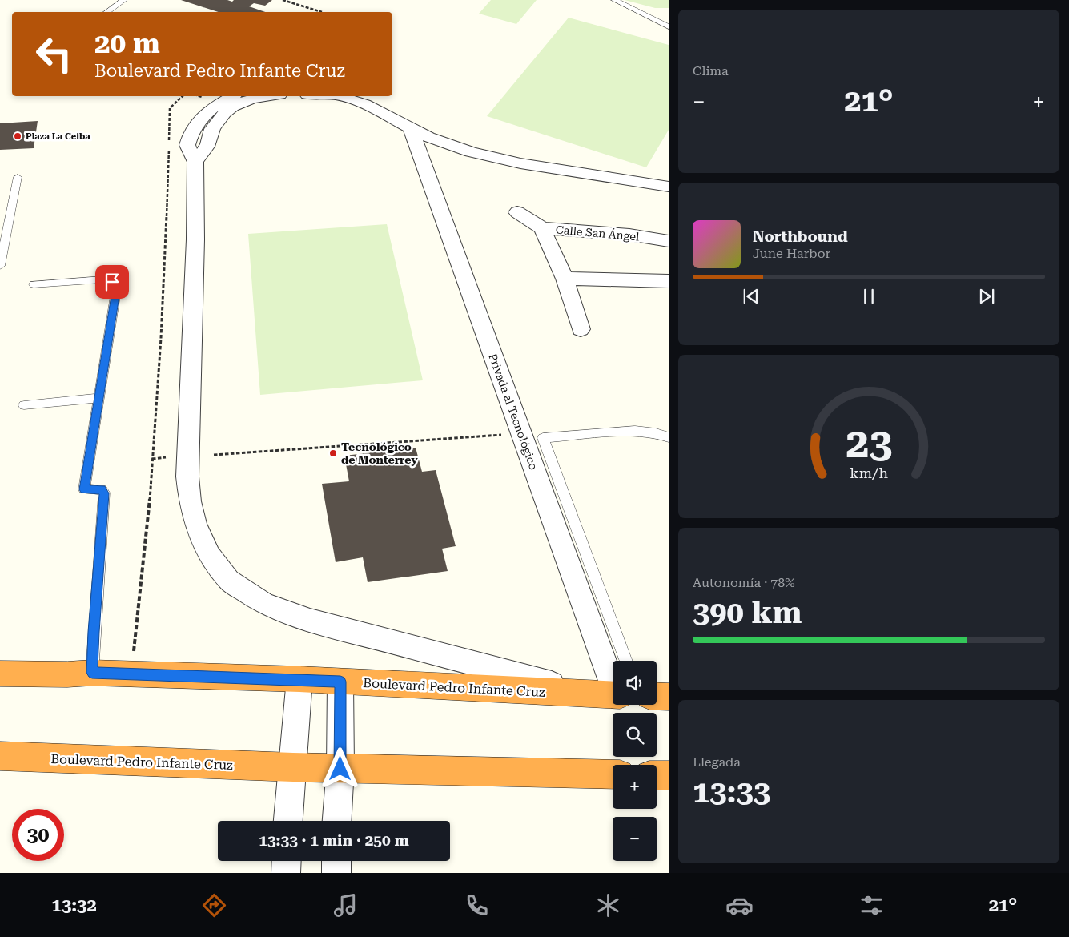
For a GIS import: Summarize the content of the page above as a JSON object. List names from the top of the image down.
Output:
{
  "streets": {
    "highway": ["Boulevard Pedro Infante Cruz"],
    "street": ["Calle San Ángel", "Privada al Tecnológico"]
  },
  "places": ["Plaza La Ceiba", "Tecnológico de Monterrey"],
  "page": {
    "tile": [
      "Clima",
      ["Autonomía · 78%", "390 km"],
      ["Llegada", "13:33"]
    ],
    "turn": ["20 m", "Boulevard Pedro Infante Cruz"],
    "heat": ["−", "21°", "+"],
    "song": ["Northbound", "June Harbor"],
    "map_buttons": ["+", "−"],
    "limit": "30",
    "trip": "13:33 · 1 min · 250 m",
    "tabs": ["13:32", "21°"],
    "gauge": ["23", "km/h"]
  }
}
